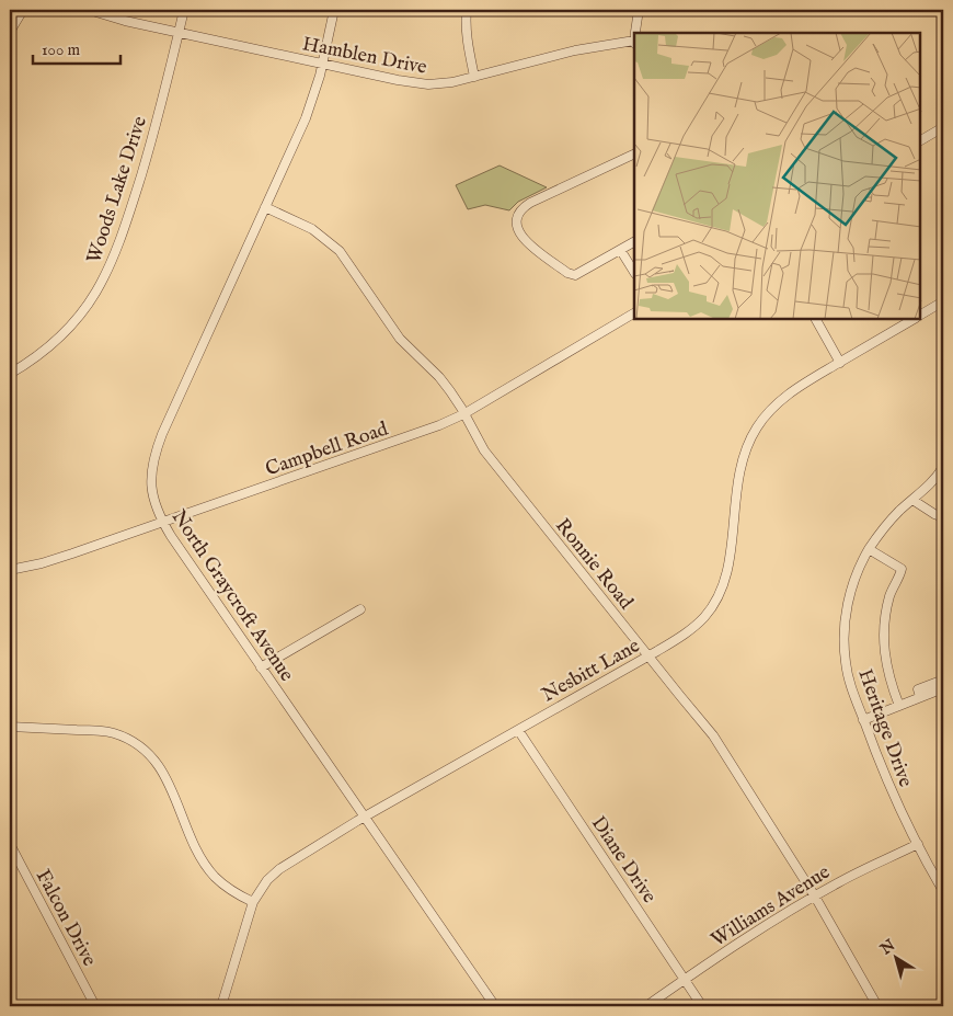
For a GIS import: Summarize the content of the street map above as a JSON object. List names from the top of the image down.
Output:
{
  "streets": {
    "street": [
      "Hamblen Drive",
      "Woods Lake Drive",
      "Campbell Road",
      "Ronnie Road",
      "North Graycroft Avenue",
      "Nesbitt Lane",
      "Heritage Drive",
      "Diane Drive",
      "Williams Avenue",
      "Falcon Drive"
    ]
  },
  "crossings": [
    ["Hamblen Drive", "Woods Lake Drive"],
    ["Hamblen Drive", "North Graycroft Avenue"],
    ["Campbell Road", "Ronnie Road"],
    ["Campbell Road", "North Graycroft Avenue"],
    ["Ronnie Road", "North Graycroft Avenue"],
    ["Ronnie Road", "Nesbitt Lane"],
    ["Ronnie Road", "Williams Avenue"],
    ["North Graycroft Avenue", "Nesbitt Lane"],
    ["Nesbitt Lane", "Diane Drive"],
    ["Heritage Drive", "Williams Avenue"],
    ["Diane Drive", "Williams Avenue"]
  ],
  "scale_bar": "100 m",
  "north": "top left"
}
